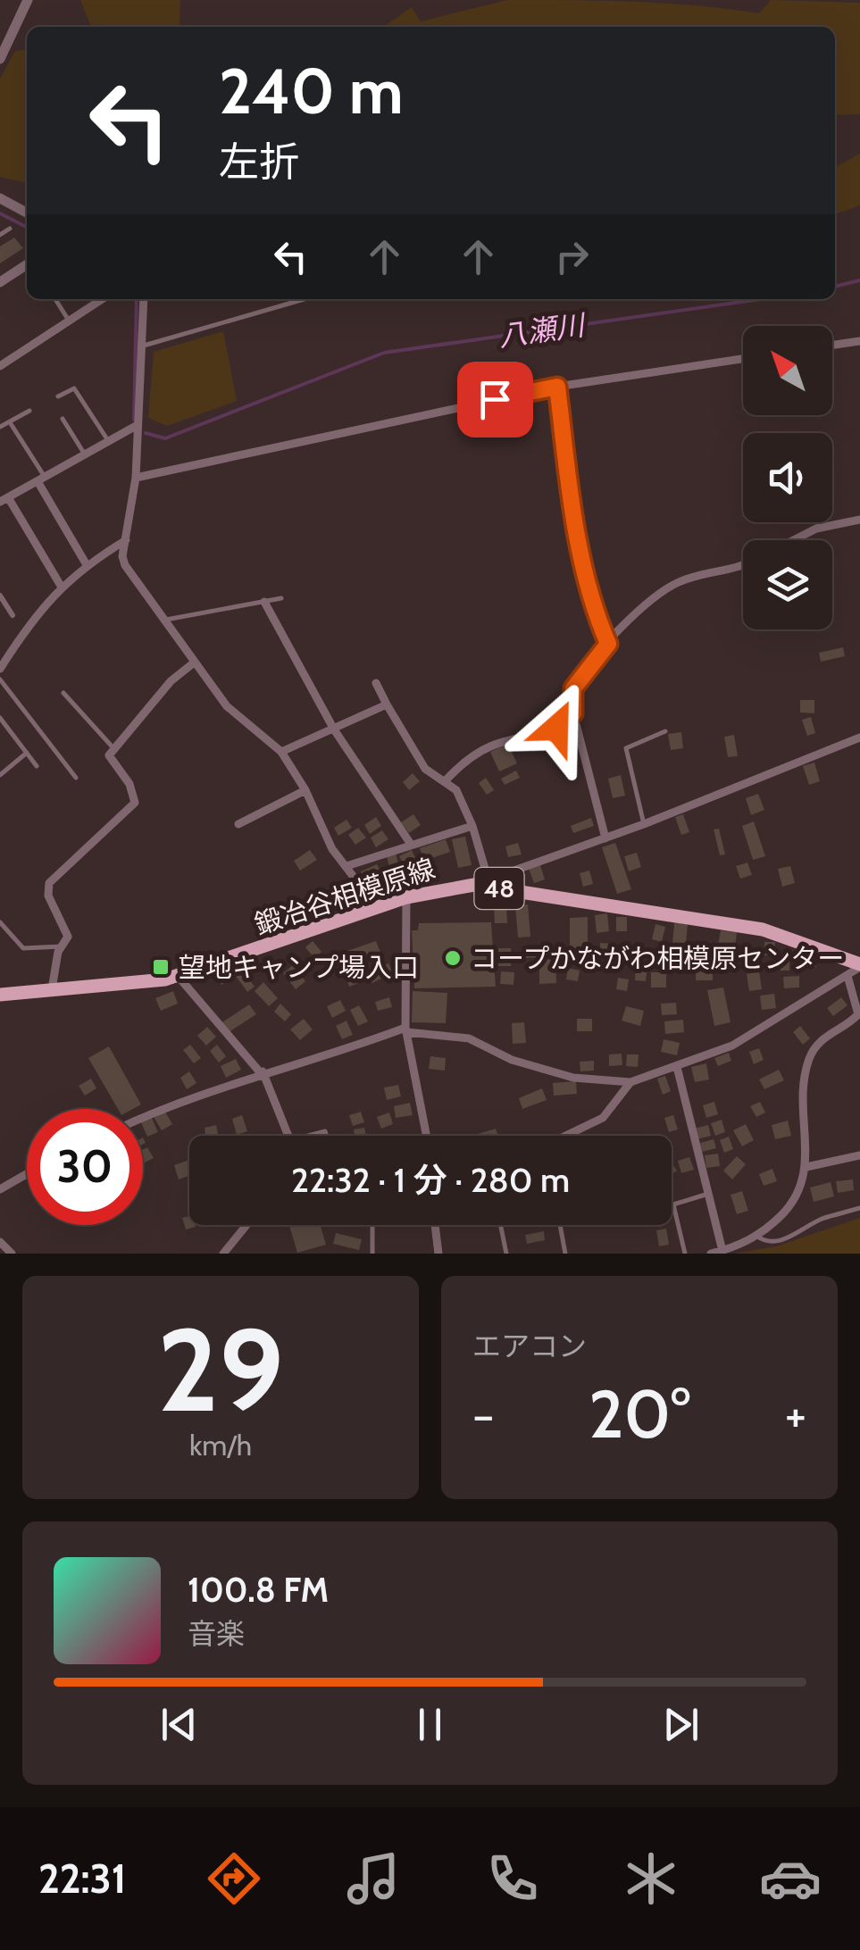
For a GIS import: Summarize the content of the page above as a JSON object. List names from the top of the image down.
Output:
{
  "streets": {
    "main road": ["48", "鍛冶谷相模原線"]
  },
  "water": ["八瀬川"],
  "places": {
    "other": ["コープかながわ相模原センター"],
    "transit": ["望地キャンプ場入口"]
  },
  "north": "top left",
  "page": {
    "turn": ["240 m", "左折"],
    "limit": "30",
    "trip": "22:32 · 1 分 · 280 m",
    "tile": [
      ["29", "km/h"],
      "エアコン"
    ],
    "heat": ["−", "20°", "+"],
    "song": ["100.8 FM", "音楽"],
    "tabs": "22:31"
  }
}
